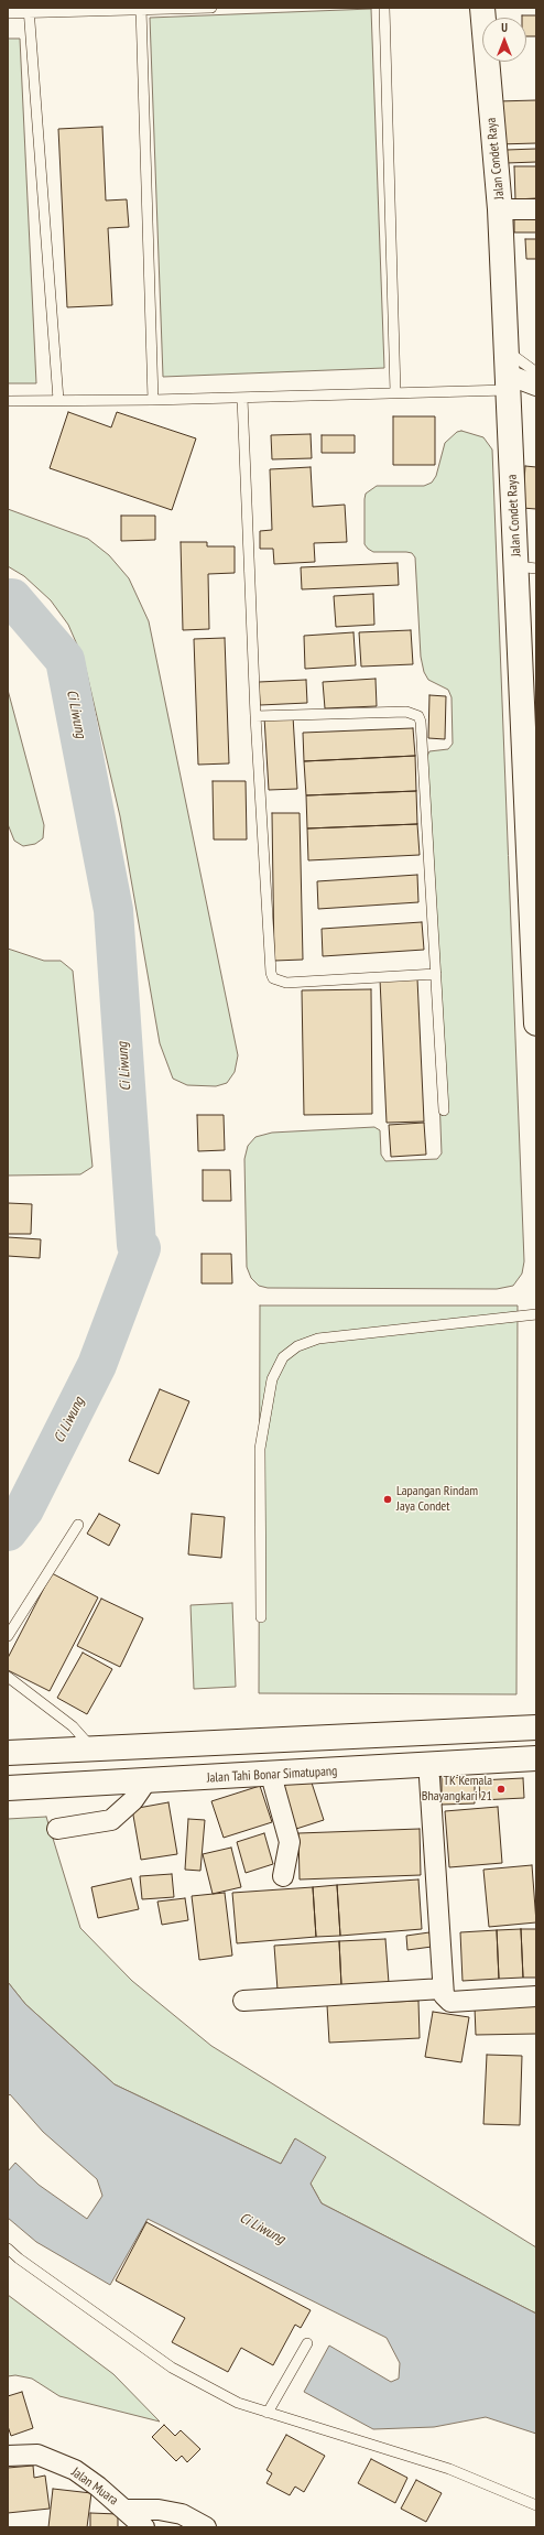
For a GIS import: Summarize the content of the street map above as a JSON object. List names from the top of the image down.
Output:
{
  "streets": {
    "main road": ["Jalan Condet Raya", "Jalan Tahi Bonar Simatupang"],
    "street": ["Jalan Muara"]
  },
  "water": ["Ci Liwung"],
  "places": ["Lapangan Rindam Jaya Condet", "TK Kemala Bhayangkari 21"],
  "north": "top"
}
